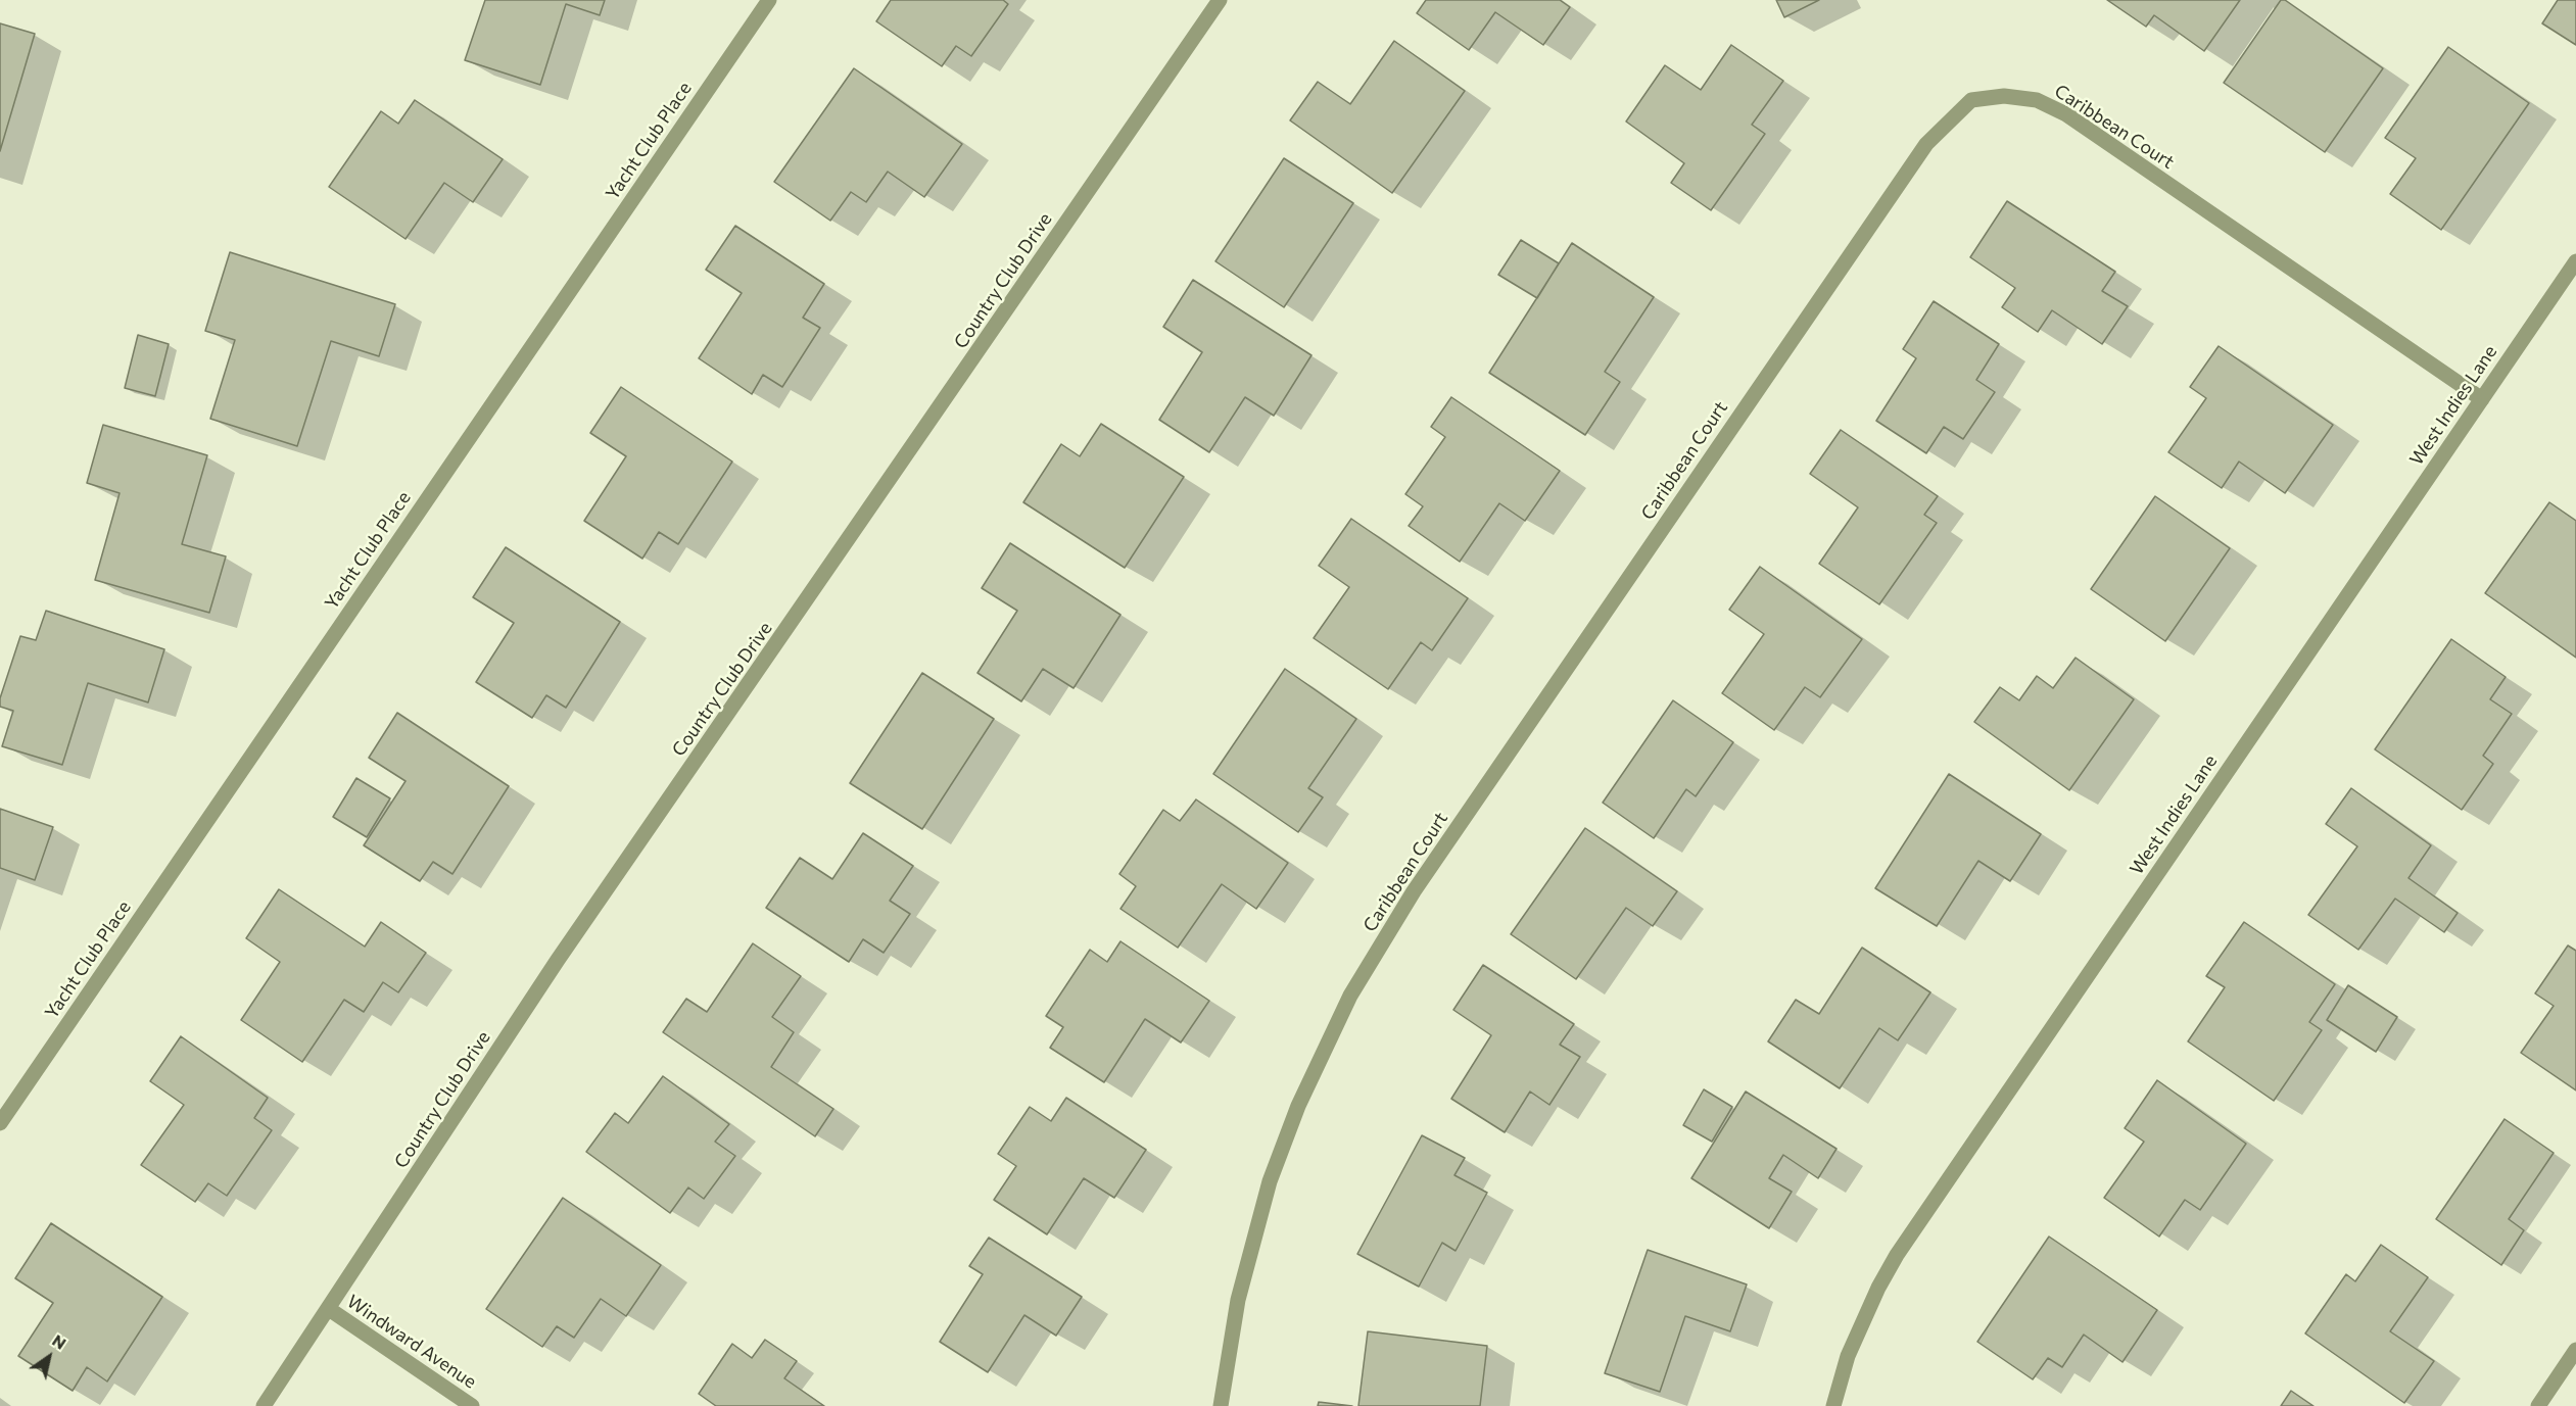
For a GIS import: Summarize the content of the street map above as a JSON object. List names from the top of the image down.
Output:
{
  "streets": {
    "street": [
      "Caribbean Court",
      "Yacht Club Place",
      "Country Club Drive",
      "West Indies Lane",
      "Windward Avenue"
    ]
  },
  "crossings": [
    ["Caribbean Court", "West Indies Lane"],
    ["Country Club Drive", "Windward Avenue"]
  ],
  "north": "top right"
}
